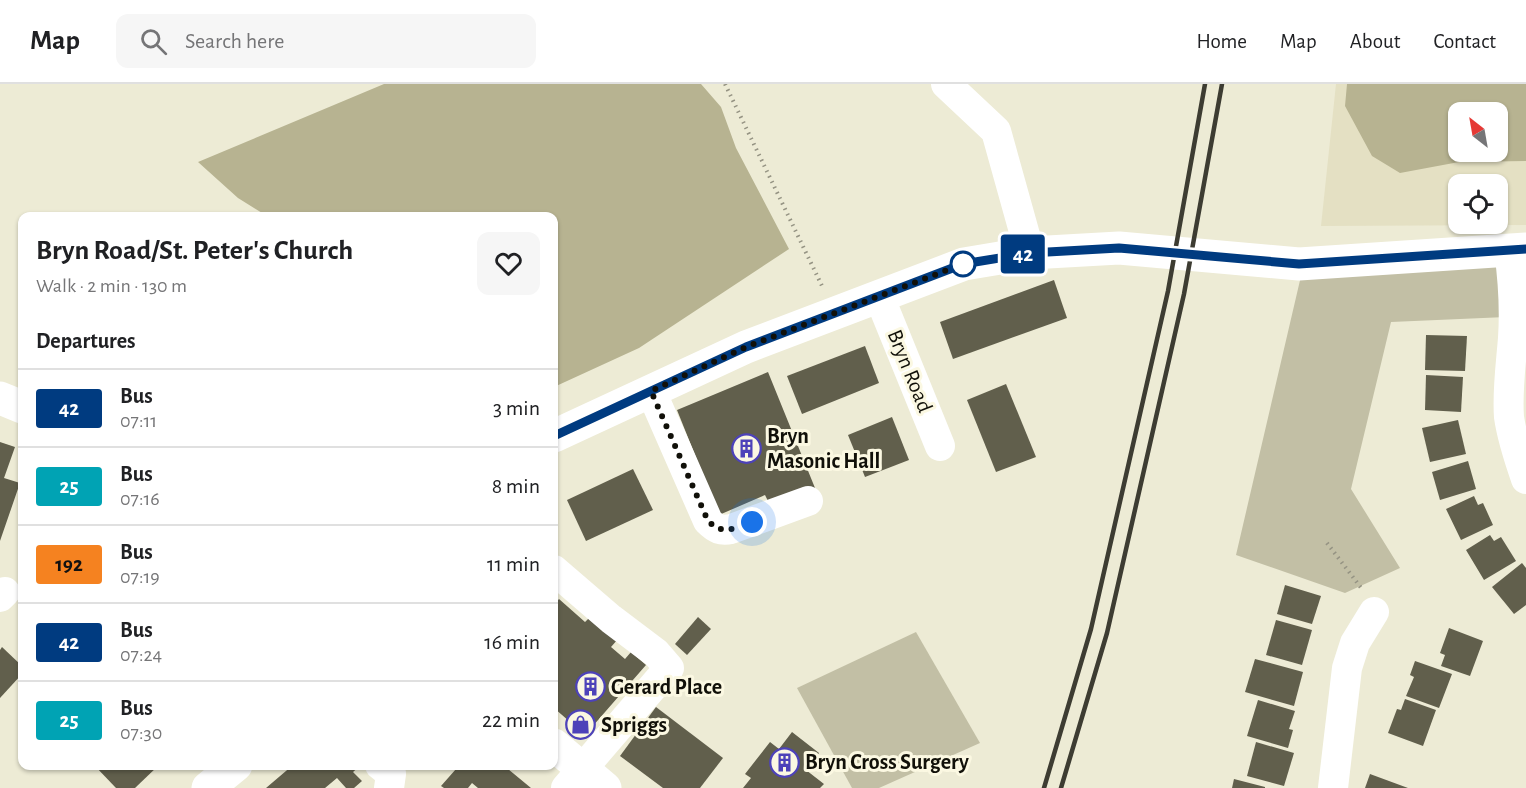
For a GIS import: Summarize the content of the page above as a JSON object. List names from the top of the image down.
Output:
{
  "streets": {
    "street": ["Bryn Road"]
  },
  "places": {
    "building": ["Bryn Masonic Hall", "Gerard Place", "Bryn Cross Surgery"],
    "shop": ["Spriggs"]
  },
  "lines": ["bus line 42"],
  "north": "top left",
  "page": {
    "header": "Map",
    "search": "Search here",
    "nav": [
      "Home",
      "Map",
      "About",
      "Contact"
    ],
    "on_map": "42",
    "heading": [
      ["Bryn Road/St. Peter's Church", "Walk · 2 min · 130 m"],
      "Departures"
    ],
    "list": [
      {
        "mark": "42",
        "name": "Bus",
        "note": "07:11",
        "value": "3 min"
      },
      {
        "mark": "25",
        "name": "Bus",
        "note": "07:16",
        "value": "8 min"
      },
      {
        "mark": "192",
        "name": "Bus",
        "note": "07:19",
        "value": "11 min"
      },
      {
        "mark": "42",
        "name": "Bus",
        "note": "07:24",
        "value": "16 min"
      },
      {
        "mark": "25",
        "name": "Bus",
        "note": "07:30",
        "value": "22 min"
      }
    ]
  }
}
